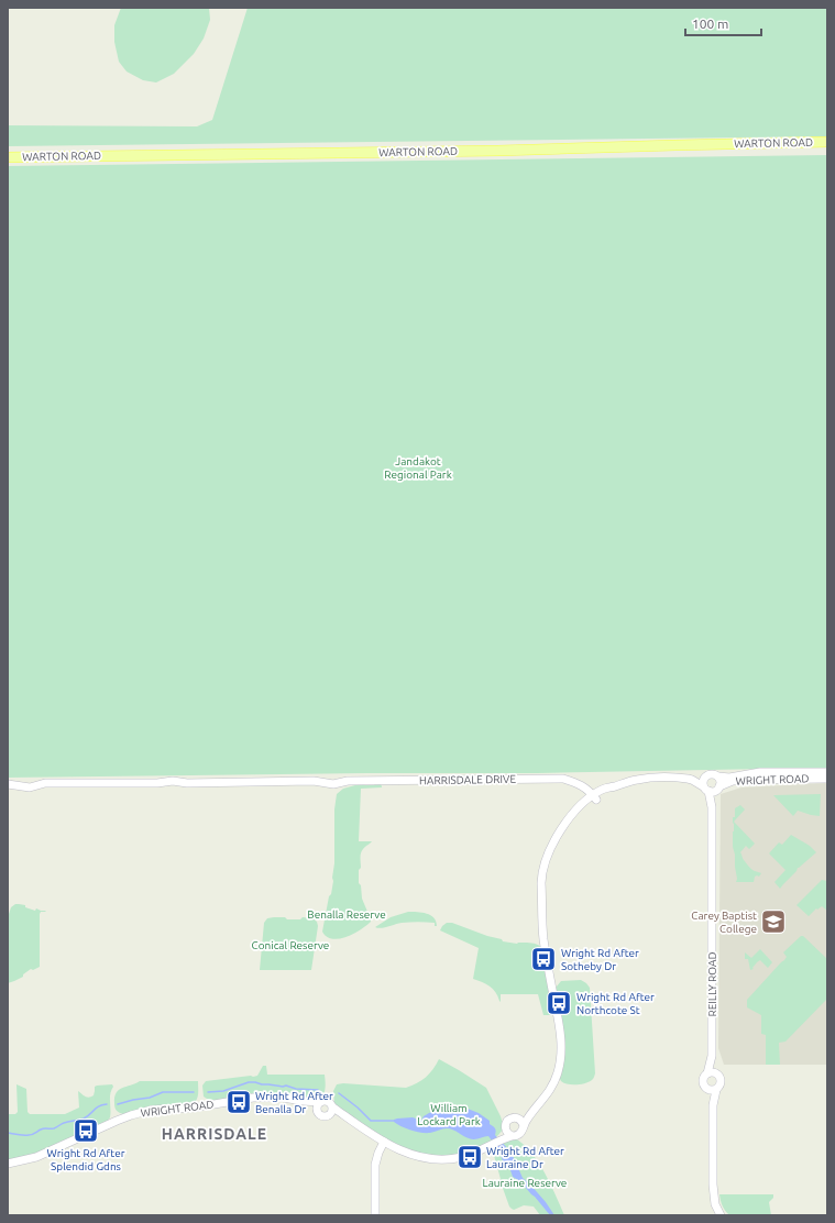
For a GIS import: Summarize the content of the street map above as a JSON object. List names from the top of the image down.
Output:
{
  "streets": {
    "main road": ["WARTON ROAD"],
    "street": ["HARRISDALE DRIVE", "WRIGHT ROAD", "REILLY ROAD"]
  },
  "crossings": [
    ["HARRISDALE DRIVE", "WRIGHT ROAD"],
    ["WRIGHT ROAD", "REILLY ROAD"]
  ],
  "districts": ["HARRISDALE"],
  "parks": [
    "Jandakot Regional Park",
    "Benalla Reserve",
    "Conical Reserve",
    "William Lockard Park",
    "Lauraine Reserve"
  ],
  "places": {
    "school or university": ["Carey Baptist College"],
    "bus stop": [
      "Wright Rd After Sotheby Dr",
      "Wright Rd After Northcote St",
      "Wright Rd After Benalla Dr",
      "Wright Rd After Splendid Gdns",
      "Wright Rd After Lauraine Dr"
    ]
  },
  "scale_bar": "100 m"
}
